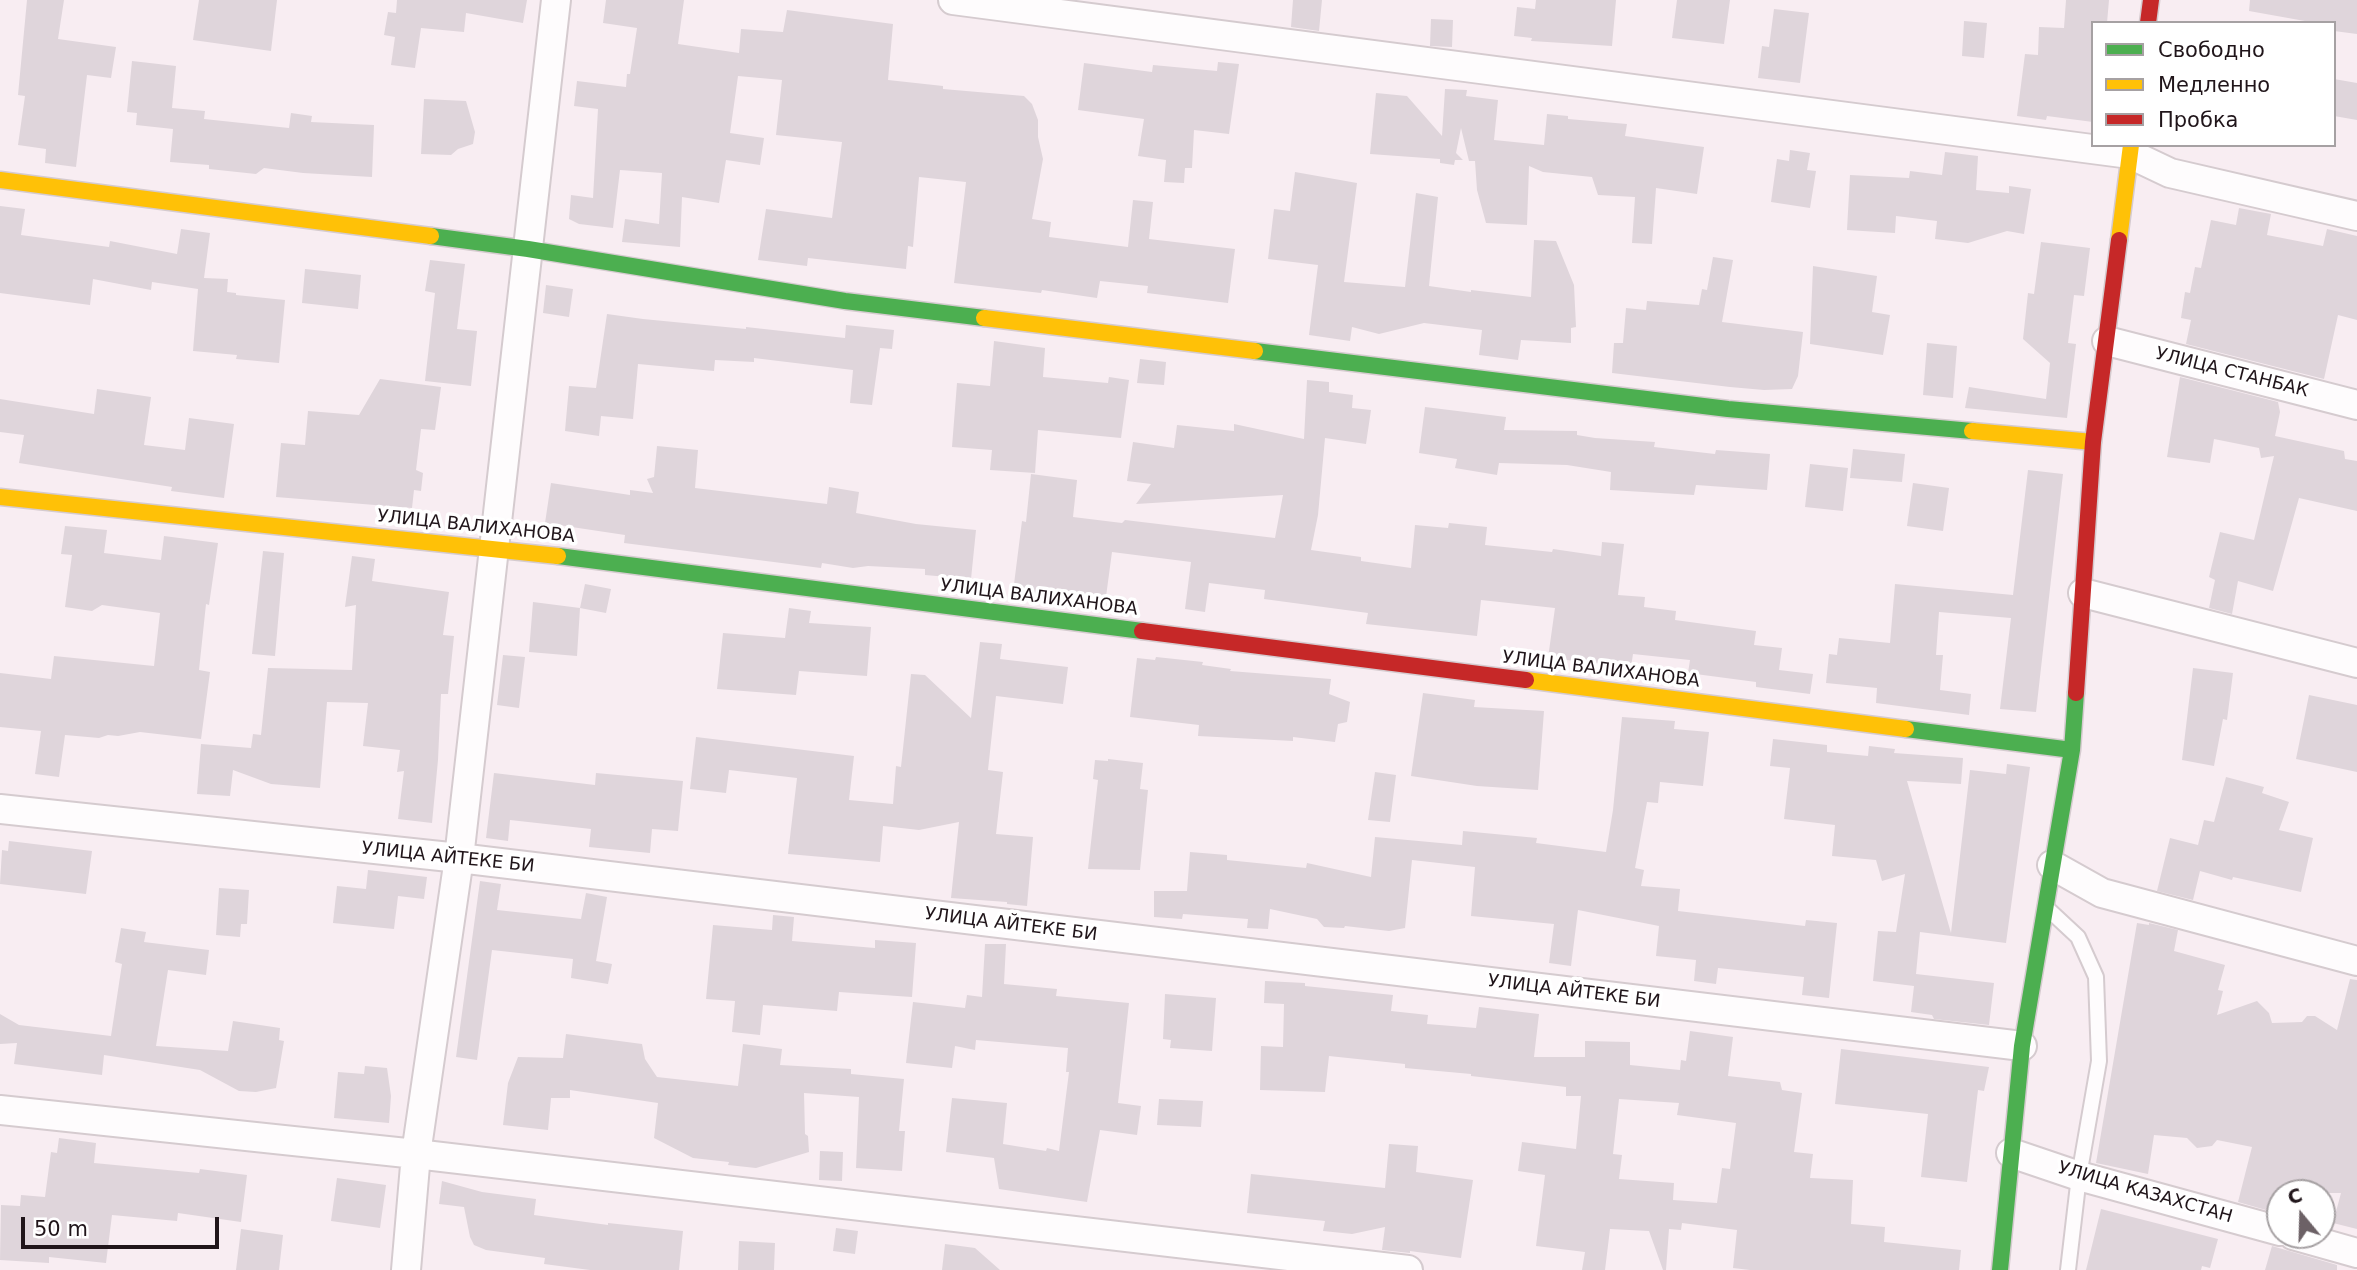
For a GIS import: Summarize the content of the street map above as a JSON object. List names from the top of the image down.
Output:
{
  "streets": {
    "street": [
      "УЛИЦА СТАНБАК",
      "УЛИЦА ВАЛИХАНОВА",
      "УЛИЦА АЙТЕКЕ БИ",
      "УЛИЦА КАЗАХСТАН"
    ]
  },
  "legend": ["Свободно", "Медленно", "Пробка"],
  "scale_bar": "50 m",
  "north": "top"
}
